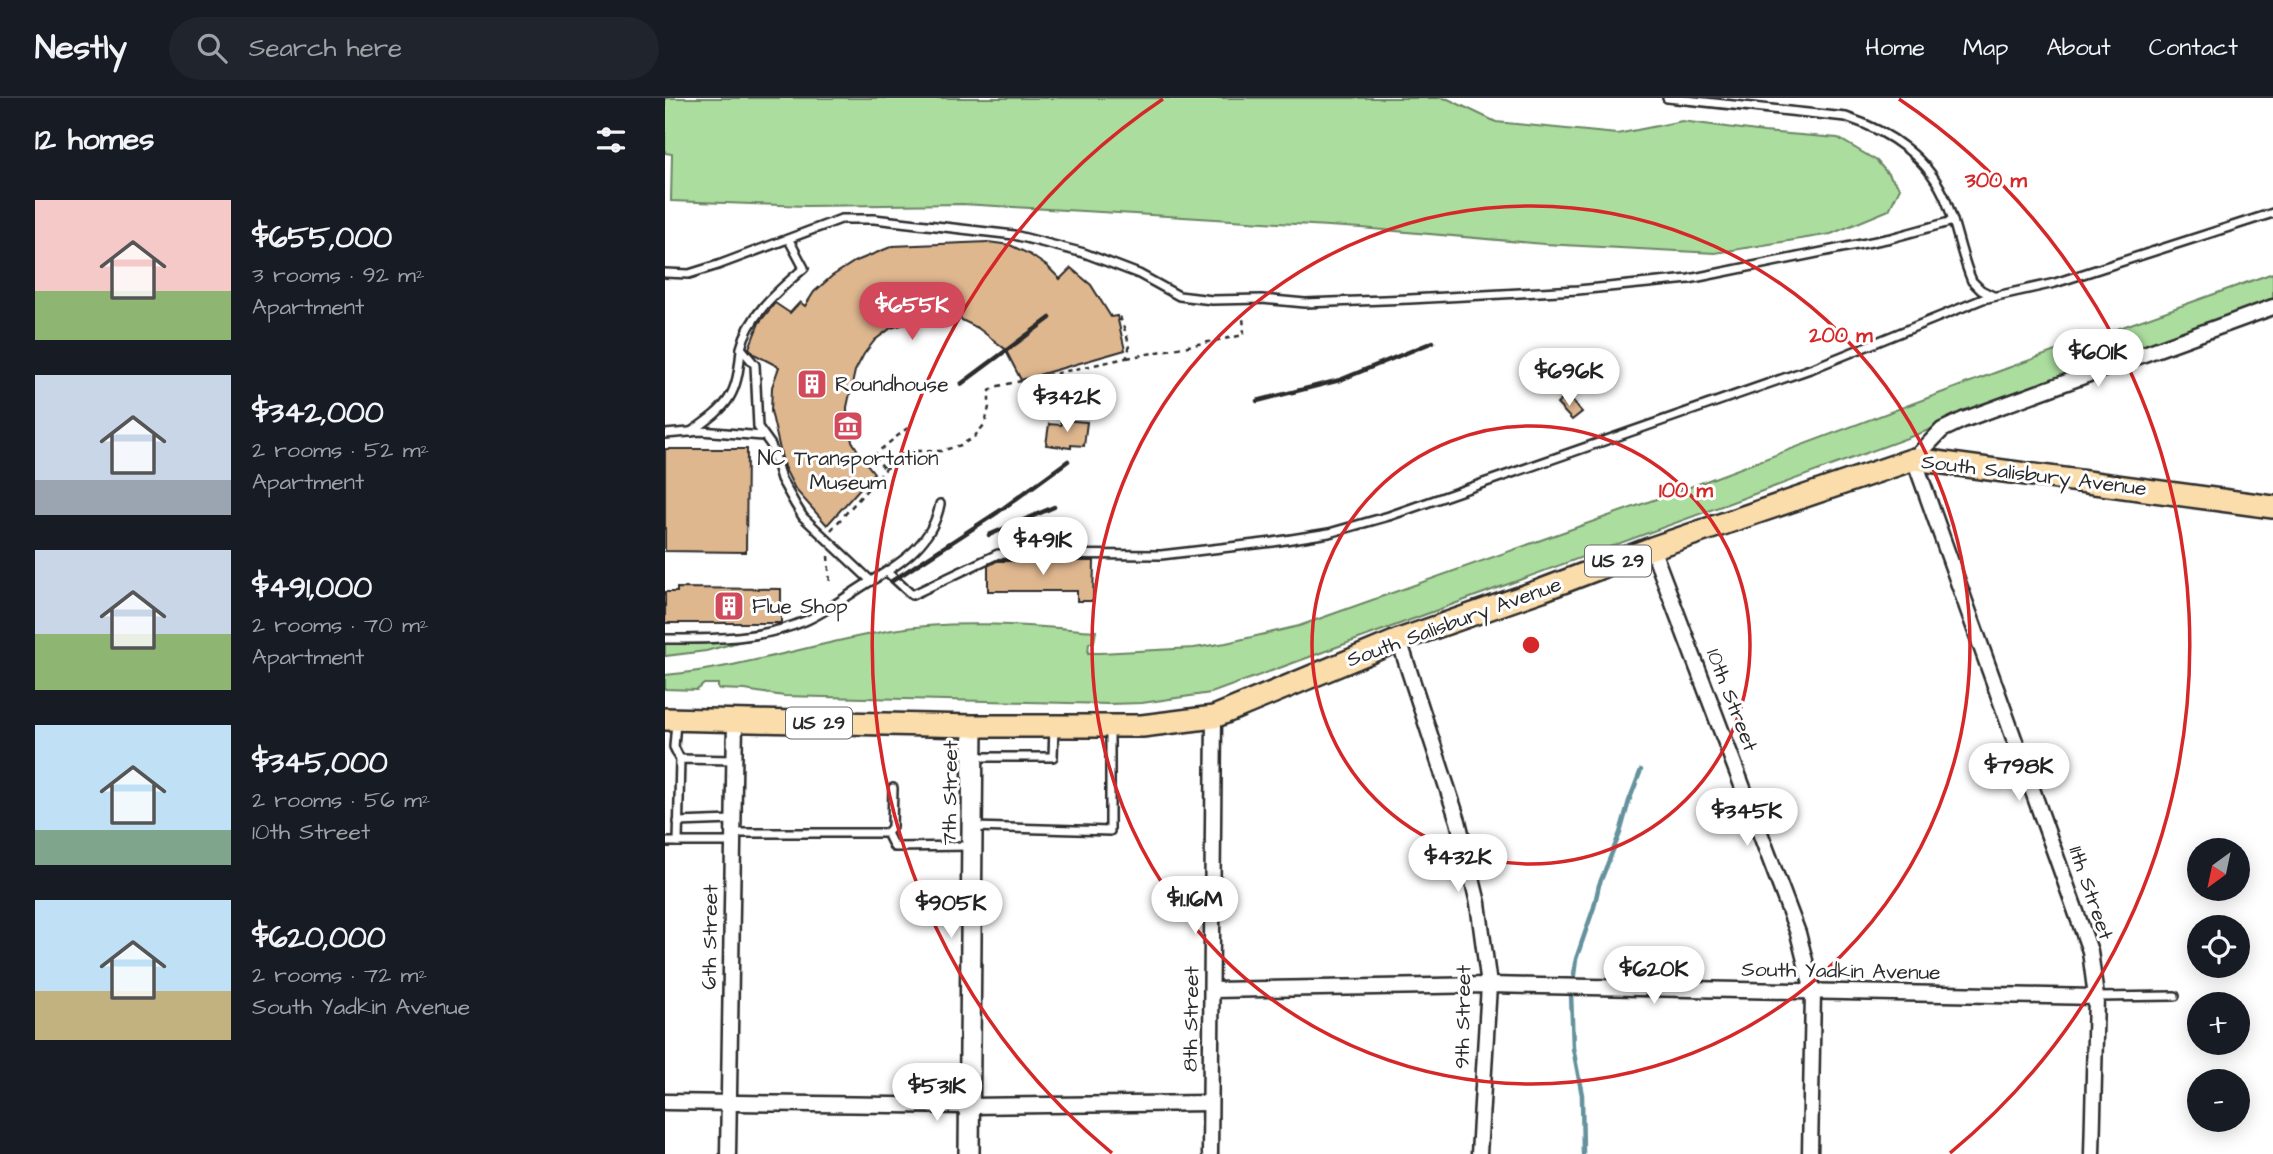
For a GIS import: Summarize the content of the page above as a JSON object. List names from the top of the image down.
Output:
{
  "streets": {
    "main road": ["South Salisbury Avenue", "US 29"],
    "street": [
      "10th Street",
      "7th Street",
      "11th Street",
      "6th Street",
      "South Yadkin Avenue",
      "9th Street",
      "8th Street"
    ]
  },
  "crossings": [
    ["South Salisbury Avenue", "10th Street"],
    ["South Salisbury Avenue", "7th Street"],
    ["South Salisbury Avenue", "11th Street"],
    ["South Salisbury Avenue", "6th Street"],
    ["South Salisbury Avenue", "9th Street"],
    ["South Salisbury Avenue", "8th Street"],
    ["10th Street", "South Yadkin Avenue"],
    ["11th Street", "South Yadkin Avenue"],
    ["South Yadkin Avenue", "9th Street"],
    ["South Yadkin Avenue", "8th Street"]
  ],
  "places": {
    "building": ["Roundhouse", "Flue Shop"],
    "museum": ["NC Transportation Museum"]
  },
  "north": "bottom left",
  "page": {
    "header": "Nestly",
    "search": "Search here",
    "nav": [
      "Home",
      "Map",
      "About",
      "Contact"
    ],
    "heading": "12 homes",
    "list": [
      {
        "name": "$655,000",
        "note": "3 rooms · 92 m² · Apartment"
      },
      {
        "name": "$342,000",
        "note": "2 rooms · 52 m² · Apartment"
      },
      {
        "name": "$491,000",
        "note": "2 rooms · 70 m² · Apartment"
      },
      {
        "name": "$345,000",
        "note": "2 rooms · 56 m² · 10th Street"
      },
      {
        "name": "$620,000",
        "note": "2 rooms · 72 m² · South Yadkin Avenue"
      }
    ],
    "price": [
      "$655K",
      "$601K",
      "$696K",
      "$342K",
      "$491K",
      "$798K",
      "$345K",
      "$432K",
      "$1.16M",
      "$905K",
      "$620K",
      "$531K"
    ],
    "map_buttons": ["+", "−"]
  },
  "rings": ["300 m", "200 m", "100 m"]
}
